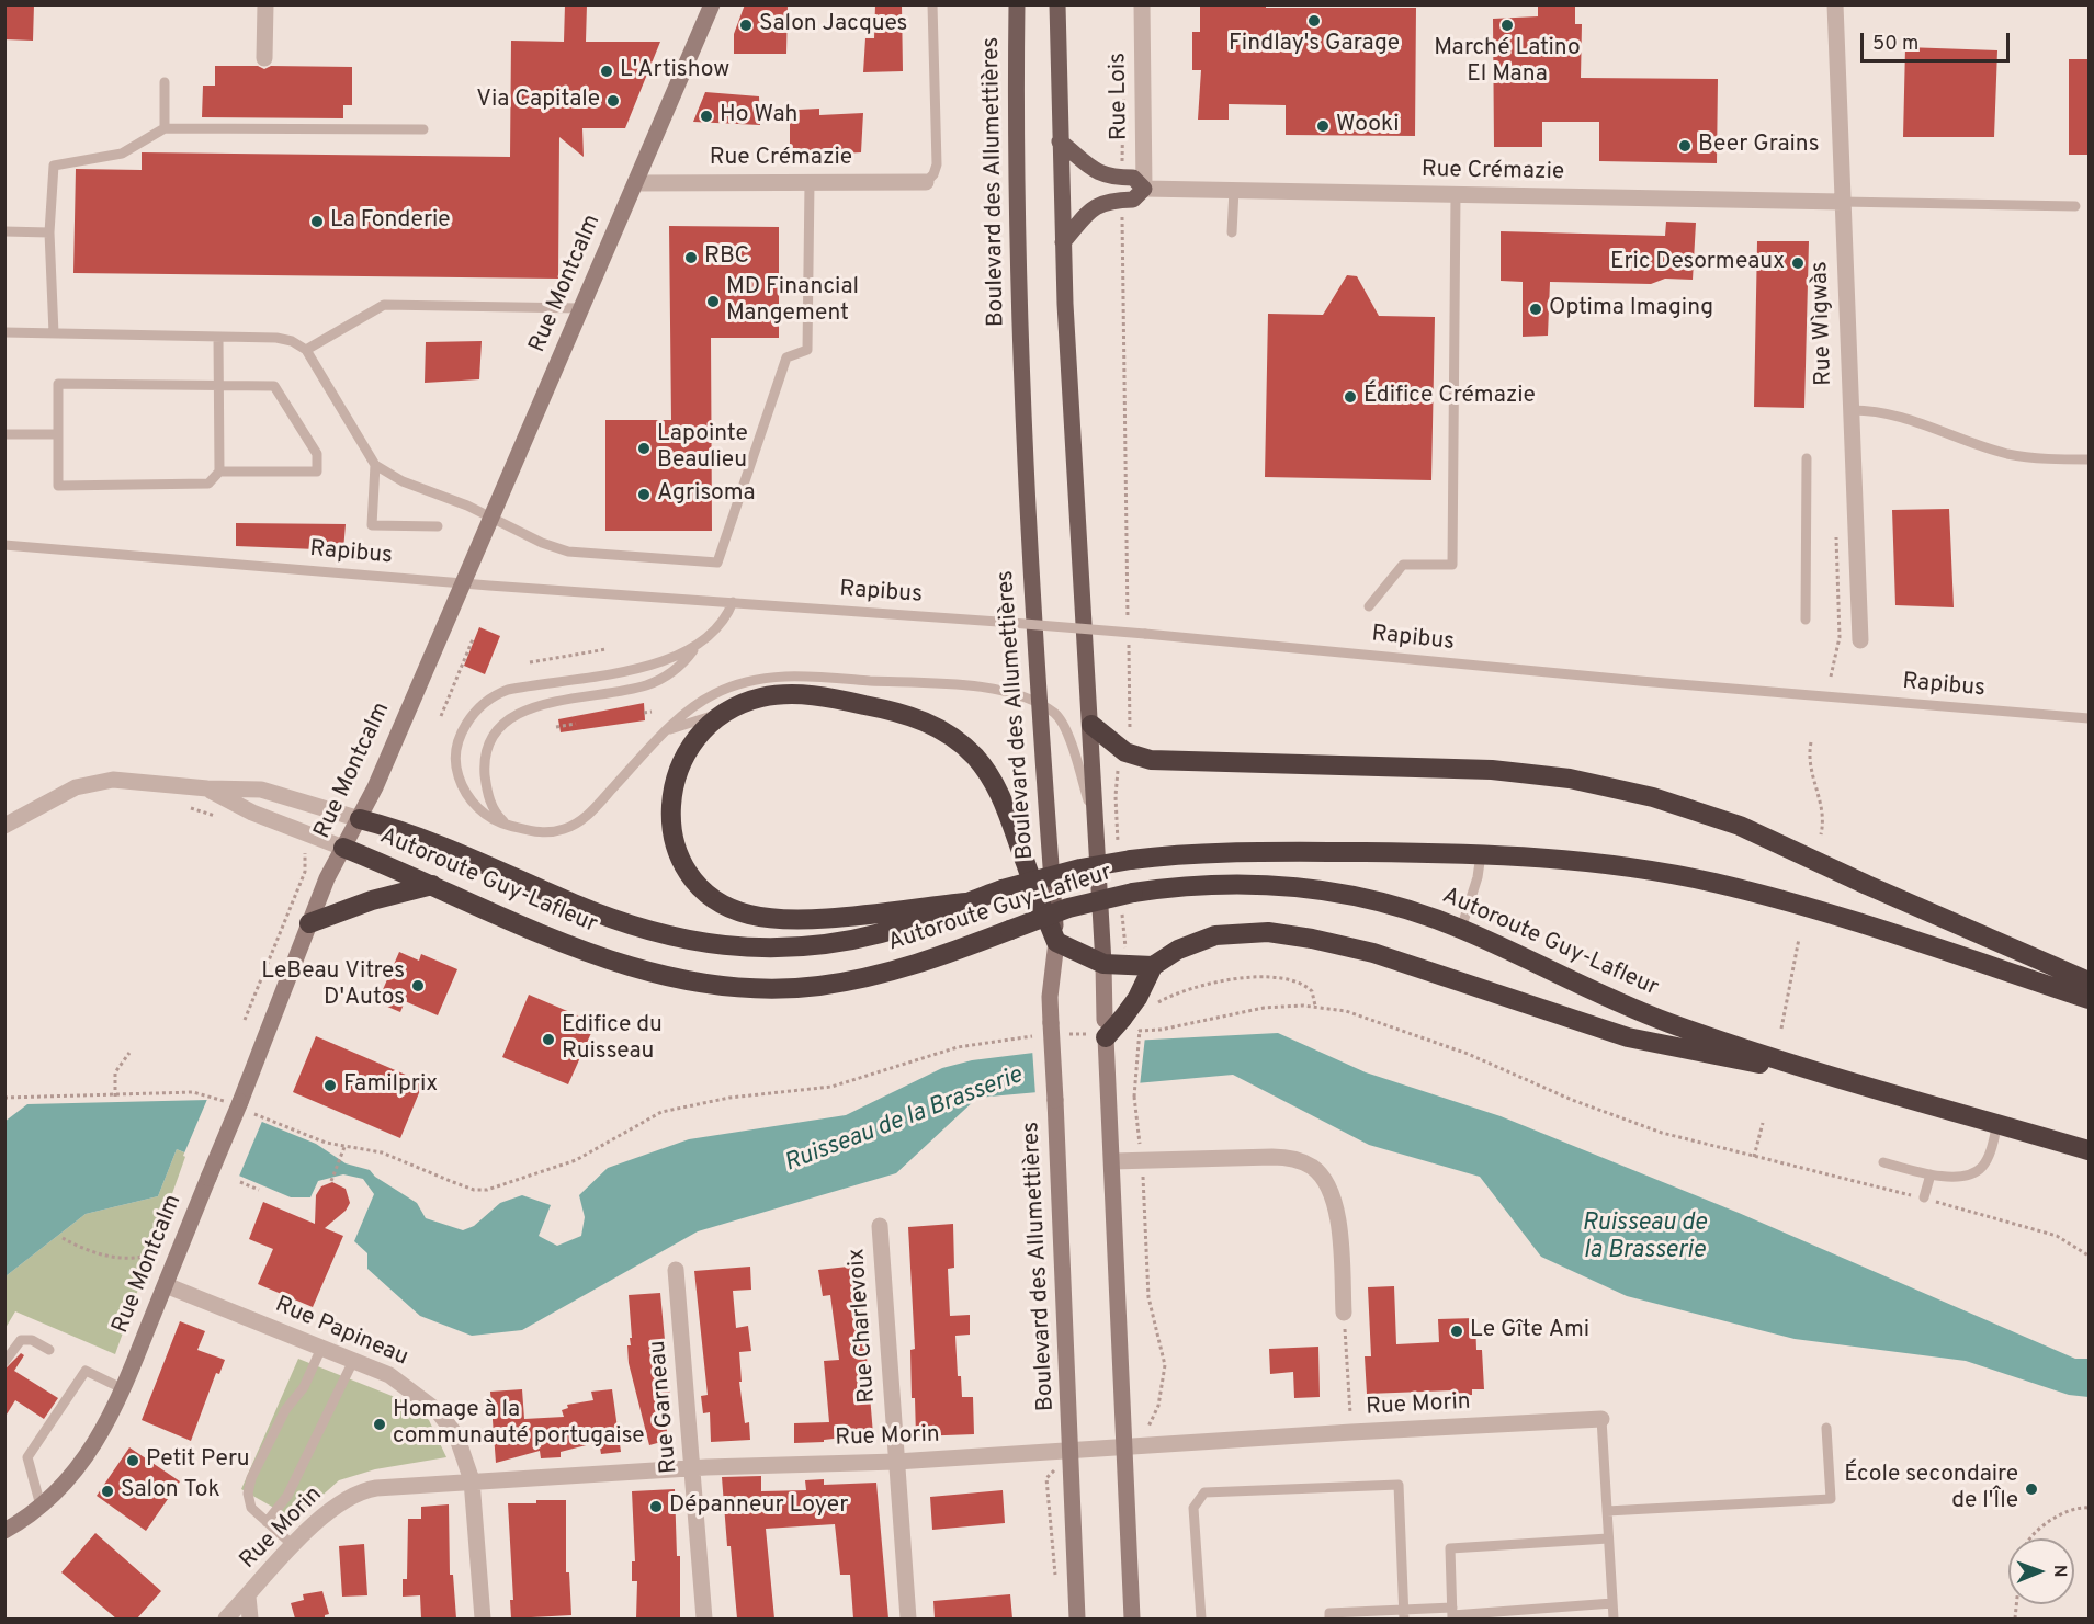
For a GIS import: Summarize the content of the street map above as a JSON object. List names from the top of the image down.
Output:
{
  "streets": {
    "highway": ["Autoroute Guy-Lafleur"],
    "main road": ["Boulevard des Allumettières", "Rue Montcalm"],
    "street": [
      "Rue Lois",
      "Rue Crémazie",
      "Rue Wìgwàs",
      "Rue Charlevoix",
      "Rue Papineau",
      "Rue Morin",
      "Rue Garneau"
    ],
    "lane": ["Rapibus"]
  },
  "crossings": [
    ["Rue Lois", "Rue Crémazie"],
    ["Rue Crémazie", "Rue Montcalm"],
    ["Rue Crémazie", "Rue Wìgwàs"],
    ["Boulevard des Allumettières", "Rue Morin"],
    ["Rue Montcalm", "Rapibus"],
    ["Rue Montcalm", "Autoroute Guy-Lafleur"],
    ["Rue Montcalm", "Rue Papineau"],
    ["Rue Charlevoix", "Rue Morin"],
    ["Rue Papineau", "Rue Morin"],
    ["Rue Morin", "Rue Garneau"]
  ],
  "water": ["Ruisseau de la Brasserie"],
  "places": [
    "Findlay's Garage",
    "Salon Jacques",
    "Marché Latino El Mana",
    "L'Artishow",
    "Via Capitale",
    "Ho Wah",
    "Wooki",
    "Beer Grains",
    "La Fonderie",
    "RBC",
    "Eric Desormeaux",
    "MD Financial Mangement",
    "Optima Imaging",
    "Édifice Crémazie",
    "Lapointe Beaulieu",
    "Agrisoma",
    "LeBeau Vitres D'Autos",
    "Edifice du Ruisseau",
    "Familprix",
    "Le Gîte Ami",
    "Homage à la communauté portugaise",
    "Petit Peru",
    "École secondaire de l'Île",
    "Salon Tok",
    "Dépanneur Loyer"
  ],
  "scale_bar": "50 m",
  "north": "right"
}
